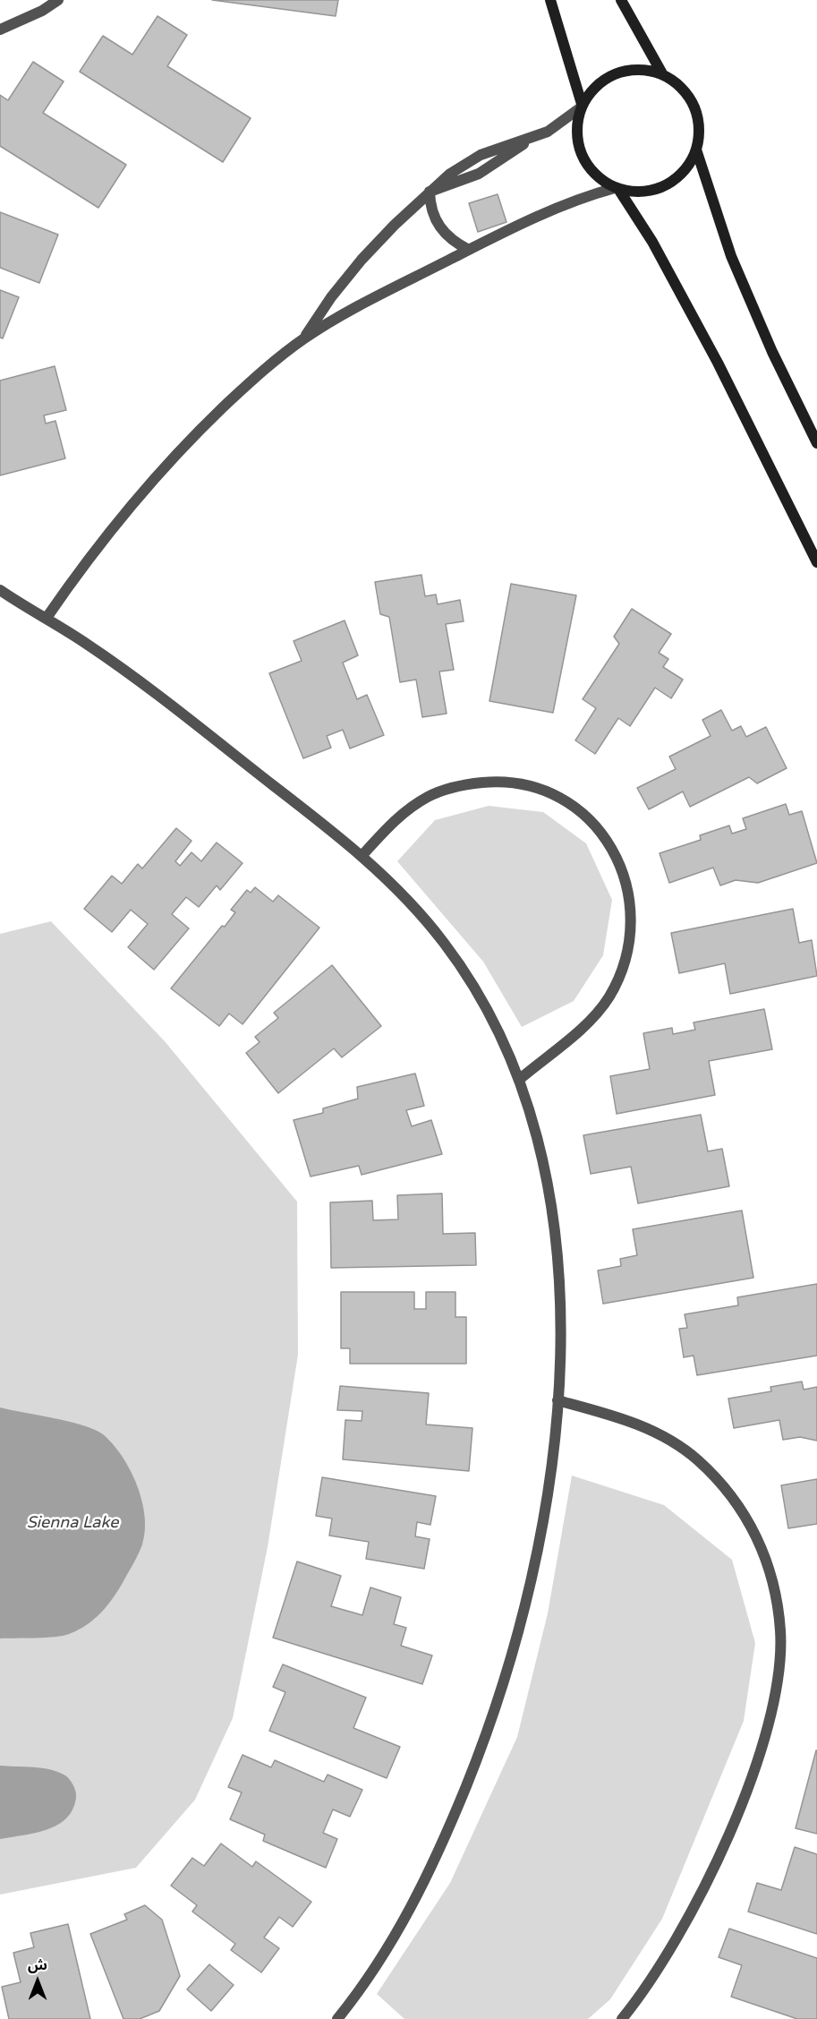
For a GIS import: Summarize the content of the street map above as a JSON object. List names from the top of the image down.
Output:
{
  "water": ["Sienna Lake"],
  "north": "top"
}
